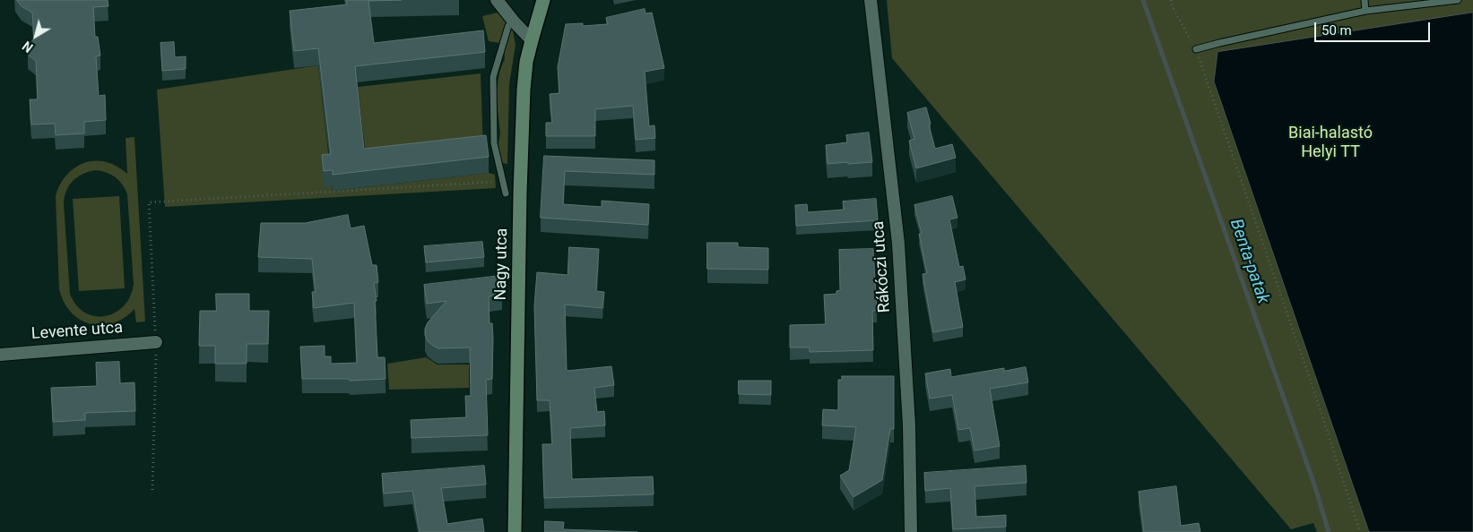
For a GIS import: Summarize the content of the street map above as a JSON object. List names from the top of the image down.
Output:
{
  "streets": {
    "main road": ["Nagy utca"],
    "street": ["Rákóczi utca", "Levente utca"]
  },
  "water": ["Benta-patak"],
  "parks": ["Biai-halastó Helyi TT"],
  "scale_bar": "50 m",
  "north": "bottom left"
}
